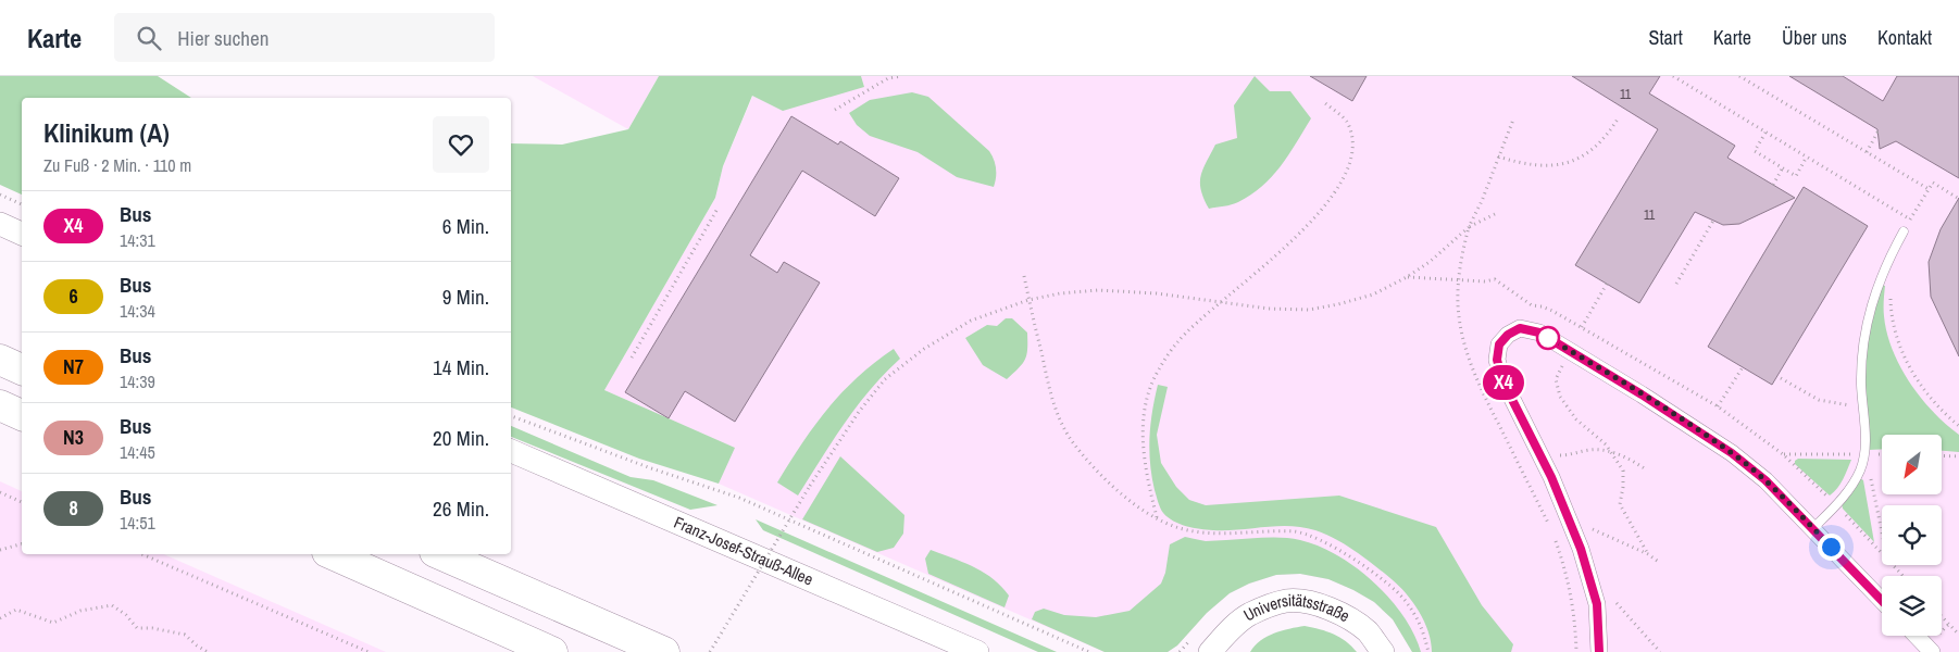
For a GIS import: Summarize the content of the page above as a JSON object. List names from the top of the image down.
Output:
{
  "streets": {
    "street": ["Franz-Josef-Strauß-Allee", "Universitätsstraße"]
  },
  "lines": ["bus line X4"],
  "house_numbers": ["11", "11"],
  "north": "bottom left",
  "page": {
    "header": "Karte",
    "search": "Hier suchen",
    "nav": [
      "Start",
      "Karte",
      "Über uns",
      "Kontakt"
    ],
    "on_map": "X4",
    "heading": ["Klinikum (A)", "Zu Fuß · 2 Min. · 110 m"],
    "list": [
      {
        "mark": "X4",
        "name": "Bus",
        "note": "14:31",
        "value": "6 Min."
      },
      {
        "mark": "6",
        "name": "Bus",
        "note": "14:34",
        "value": "9 Min."
      },
      {
        "mark": "N7",
        "name": "Bus",
        "note": "14:39",
        "value": "14 Min."
      },
      {
        "mark": "N3",
        "name": "Bus",
        "note": "14:45",
        "value": "20 Min."
      },
      {
        "mark": "8",
        "name": "Bus",
        "note": "14:51",
        "value": "26 Min."
      }
    ]
  }
}
